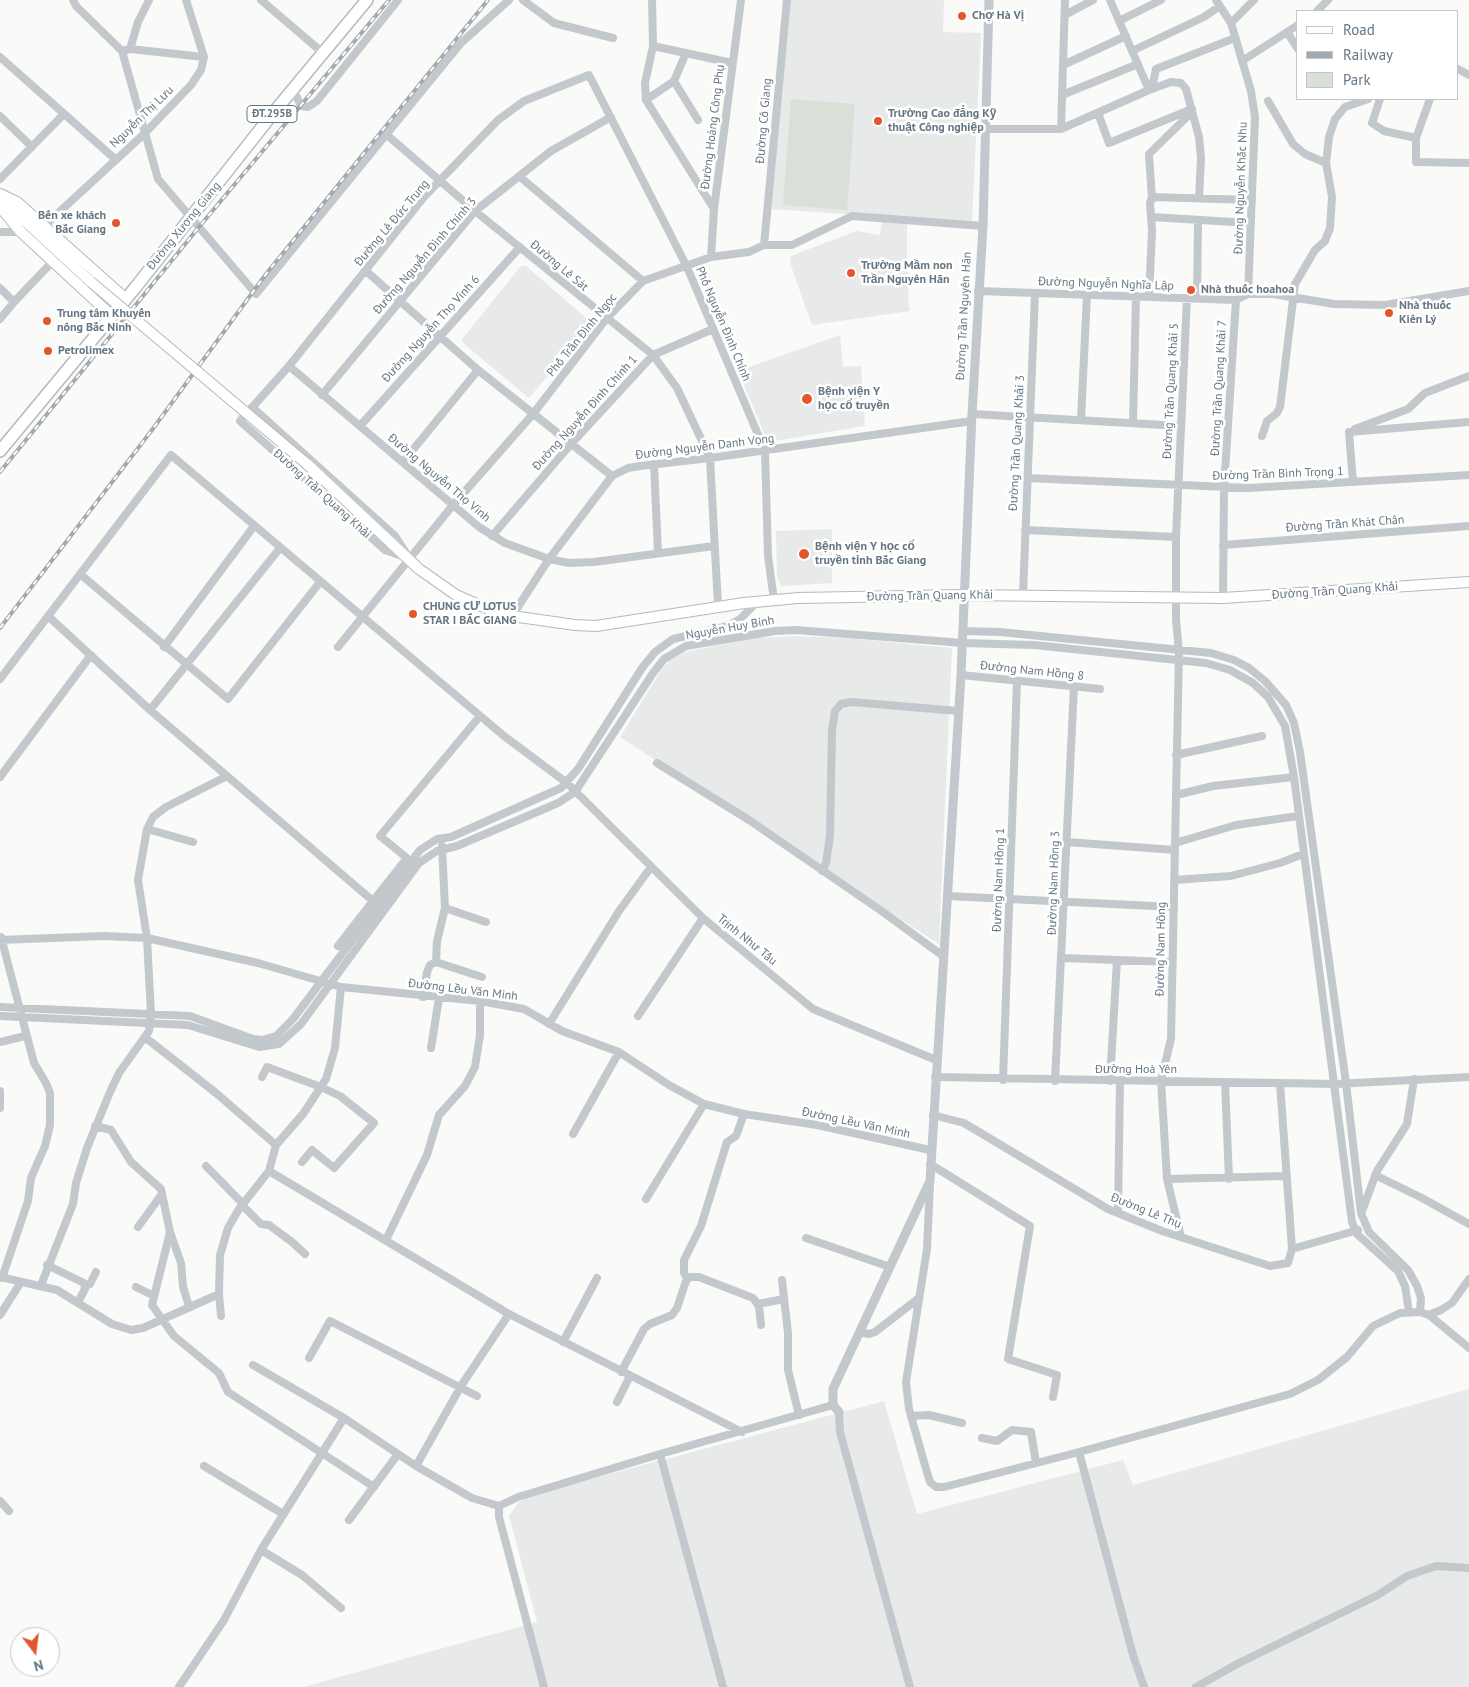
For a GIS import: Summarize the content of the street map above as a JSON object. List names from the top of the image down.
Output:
{
  "streets": {
    "main road": ["ĐT.295B", "Đường Xương Giang", "Đường Trần Quang Khải"],
    "street": [
      "Nguyễn Thị Lưu",
      "Đường Cô Giang",
      "Đường Hoàng Công Phụ",
      "Đường Nguyễn Khắc Nhu",
      "Đường Lê Đức Trung",
      "Đường Nguyễn Đình Chính 3",
      "Đường Lê Sát",
      "Đường Nguyễn Nghĩa Lập",
      "Đường Trần Nguyên Hãn",
      "Phố Nguyễn Đình Chính",
      "Đường Nguyễn Thọ Vinh 6",
      "Phố Trần Đình Ngọc",
      "Đường Trần Quang Khải 7",
      "Đường Trần Quang Khải 5",
      "Đường Nguyễn Đình Chính 1",
      "Đường Trần Quang Khải 3",
      "Đường Nguyễn Danh Vọng",
      "Đường Trần Bình Trọng 1",
      "Đường Nguyễn Thọ Vinh",
      "Đường Trần Khát Chân",
      "Nguyễn Huy Bính",
      "Đường Nam Hồng 8",
      "Đường Nam Hồng 1",
      "Đường Nam Hồng 3",
      "Trịnh Như Tấu",
      "Đường Nam Hồng",
      "Đường Lều Văn Minh",
      "Đường Hoà Yên",
      "Đường Lê Thụ"
    ]
  },
  "crossings": [
    ["Đường Cô Giang", "Phố Trần Đình Ngọc"],
    ["Đường Hoàng Công Phụ", "Phố Trần Đình Ngọc"],
    ["Đường Nguyễn Khắc Nhu", "Đường Nguyễn Nghĩa Lập"],
    ["Đường Lê Đức Trung", "Đường Lê Sát"],
    ["Đường Lê Đức Trung", "Phố Nguyễn Đình Chính"],
    ["Đường Lê Đức Trung", "Đường Nguyễn Thọ Vinh"],
    ["Đường Lê Đức Trung", "Đường Trần Quang Khải"],
    ["Đường Nguyễn Đình Chính 3", "Đường Lê Sát"],
    ["Đường Nguyễn Đình Chính 3", "Phố Nguyễn Đình Chính"],
    ["Đường Nguyễn Đình Chính 3", "Đường Nguyễn Thọ Vinh"],
    ["Đường Lê Sát", "Đường Nguyễn Thọ Vinh 6"],
    ["Đường Lê Sát", "Phố Trần Đình Ngọc"],
    ["Đường Lê Sát", "Đường Nguyễn Đình Chính 1"],
    ["Đường Lê Sát", "Đường Nguyễn Danh Vọng"],
    ["Đường Lê Sát", "Đường Nguyễn Thọ Vinh"],
    ["Đường Lê Sát", "Đường Trần Quang Khải"],
    ["Đường Nguyễn Nghĩa Lập", "Đường Trần Nguyên Hãn"],
    ["Đường Nguyễn Nghĩa Lập", "Đường Trần Quang Khải 7"],
    ["Đường Nguyễn Nghĩa Lập", "Đường Trần Quang Khải 5"],
    ["Đường Nguyễn Nghĩa Lập", "Đường Trần Quang Khải 3"],
    ["Đường Trần Nguyên Hãn", "Phố Trần Đình Ngọc"],
    ["Đường Trần Nguyên Hãn", "Đường Nguyễn Danh Vọng"],
    ["Đường Trần Nguyên Hãn", "Đường Trần Quang Khải"],
    ["Đường Trần Nguyên Hãn", "Nguyễn Huy Bính"],
    ["Đường Trần Nguyên Hãn", "Đường Nam Hồng 8"],
    ["Đường Trần Nguyên Hãn", "Trịnh Như Tấu"],
    ["Đường Trần Nguyên Hãn", "Đường Lều Văn Minh"],
    ["Đường Trần Nguyên Hãn", "Đường Hoà Yên"],
    ["Đường Trần Nguyên Hãn", "Đường Lê Thụ"],
    ["Phố Nguyễn Đình Chính", "Phố Trần Đình Ngọc"],
    ["Phố Nguyễn Đình Chính", "Đường Nguyễn Đình Chính 1"],
    ["Phố Nguyễn Đình Chính", "Đường Nguyễn Danh Vọng"],
    ["Phố Nguyễn Đình Chính", "Đường Trần Quang Khải"],
    ["Đường Nguyễn Thọ Vinh 6", "Đường Nguyễn Thọ Vinh"],
    ["Phố Trần Đình Ngọc", "Đường Nguyễn Thọ Vinh"],
    ["Phố Trần Đình Ngọc", "Đường Trần Quang Khải"],
    ["Phố Trần Đình Ngọc", "Trịnh Như Tấu"],
    ["Đường Trần Quang Khải 7", "Đường Trần Bình Trọng 1"],
    ["Đường Trần Quang Khải 7", "Đường Trần Quang Khải"],
    ["Đường Trần Quang Khải 7", "Đường Trần Khát Chân"],
    ["Đường Trần Quang Khải 5", "Đường Nguyễn Danh Vọng"],
    ["Đường Trần Quang Khải 5", "Đường Trần Bình Trọng 1"],
    ["Đường Trần Quang Khải 5", "Đường Nam Hồng"],
    ["Đường Nguyễn Đình Chính 1", "Đường Nguyễn Thọ Vinh"],
    ["Đường Trần Quang Khải 3", "Đường Nguyễn Danh Vọng"],
    ["Đường Trần Quang Khải 3", "Đường Trần Bình Trọng 1"],
    ["Đường Trần Quang Khải 3", "Đường Trần Quang Khải"],
    ["Đường Trần Quang Khải", "Đường Nam Hồng"],
    ["Nguyễn Huy Bính", "Trịnh Như Tấu"],
    ["Đường Nam Hồng 8", "Đường Nam Hồng 1"],
    ["Đường Nam Hồng 8", "Đường Nam Hồng 3"],
    ["Đường Nam Hồng 1", "Đường Hoà Yên"],
    ["Đường Nam Hồng 3", "Đường Hoà Yên"],
    ["Đường Nam Hồng", "Đường Hoà Yên"],
    ["Đường Nam Hồng", "Đường Lê Thụ"]
  ],
  "places": [
    "Chợ Hà Vị",
    "Trường Cao đẳng Kỹ thuật Công nghiệp",
    "Bến xe khách Bắc Giang",
    "Trường Mầm non Trần Nguyên Hãn",
    "Nhà thuốc hoahoa",
    "Nhà thuốc Kiên Lý",
    "Trung tâm Khuyến nông Bắc Ninh",
    "Petrolimex",
    "Bệnh viện Y học cổ truyền",
    "Bệnh viện Y học cổ truyền tỉnh Bắc Giang",
    "CHUNG CƯ LOTUS STAR I BẮC GIANG"
  ],
  "legend": ["Road", "Railway", "Park"],
  "north": "bottom"
}
